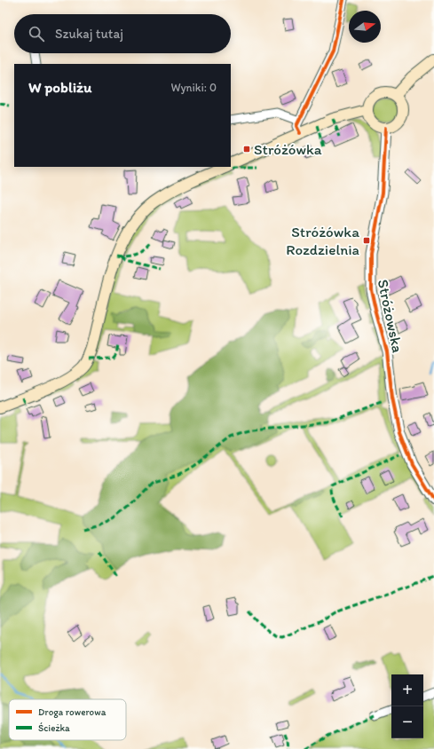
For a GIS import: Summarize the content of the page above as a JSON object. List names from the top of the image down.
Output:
{
  "streets": {
    "street": ["Stróżowska"]
  },
  "places": {
    "transit": ["Stróżówka", "Stróżówka Rozdzielnia"]
  },
  "legend": ["Droga rowerowa", "Ścieżka"],
  "north": "right",
  "page": {
    "search": "Szukaj tutaj",
    "heading": ["W pobliżu", "Wyniki: 0"],
    "map_buttons": ["+", "−"]
  }
}
